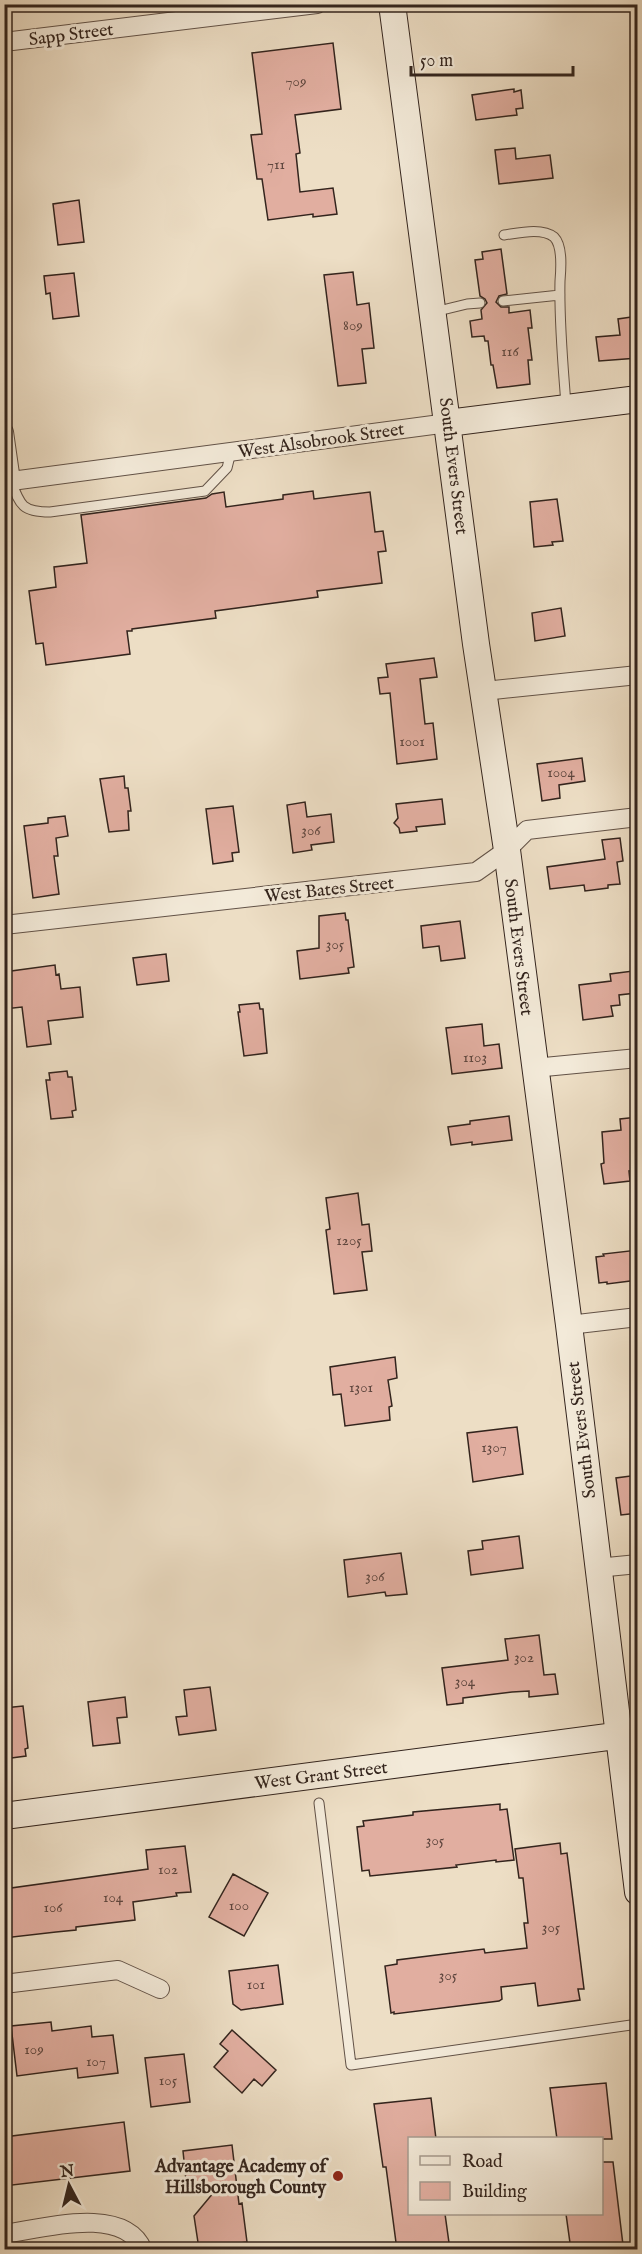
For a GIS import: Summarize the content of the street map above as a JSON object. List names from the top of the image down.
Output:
{
  "streets": {
    "street": [
      "Sapp Street",
      "West Alsobrook Street",
      "South Evers Street",
      "West Bates Street",
      "West Grant Street"
    ]
  },
  "crossings": [
    ["West Alsobrook Street", "South Evers Street"],
    ["South Evers Street", "West Bates Street"],
    ["South Evers Street", "West Grant Street"]
  ],
  "places": ["Advantage Academy of Hillsborough County"],
  "house_numbers": [
    "709",
    "711",
    "809",
    "116",
    "1001",
    "1004",
    "306",
    "305",
    "1103",
    "1205",
    "1301",
    "1307",
    "306",
    "302",
    "304",
    "305",
    "102",
    "104",
    "100",
    "106",
    "305",
    "305",
    "101",
    "109",
    "107",
    "105"
  ],
  "legend": ["Road", "Building"],
  "scale_bar": "50 m",
  "north": "top"
}
